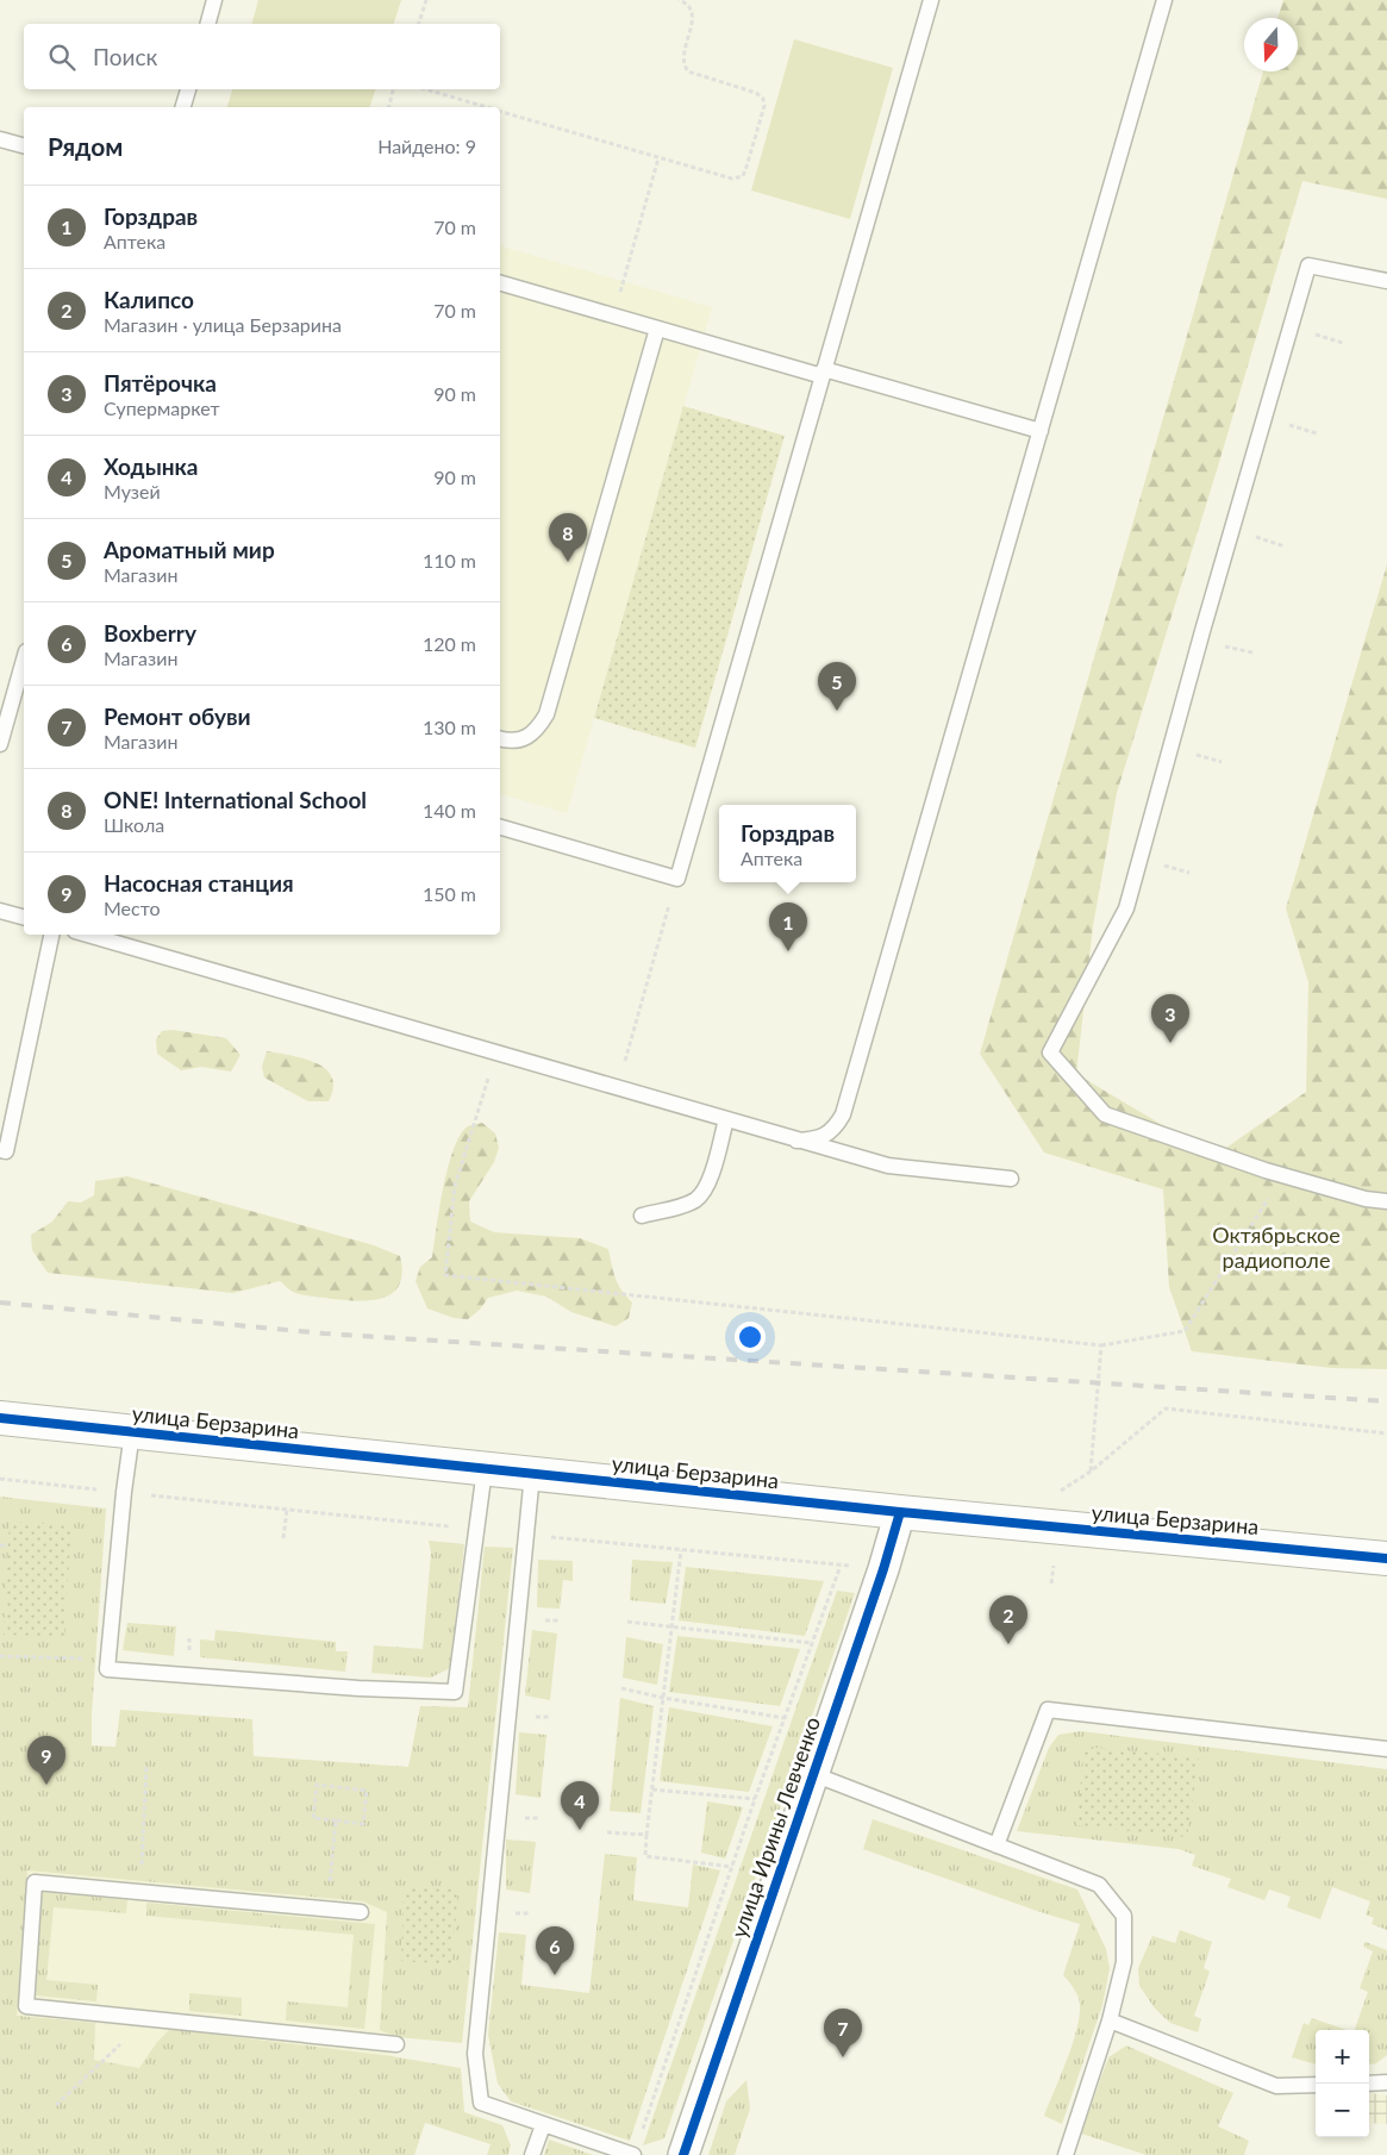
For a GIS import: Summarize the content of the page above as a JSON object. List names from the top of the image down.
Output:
{
  "streets": {
    "street": ["улица Берзарина", "улица Ирины Левченко"]
  },
  "crossings": [
    ["улица Берзарина", "улица Ирины Левченко"]
  ],
  "parks": ["Октябрьское радиополе"],
  "north": "bottom",
  "page": {
    "search": "Поиск",
    "heading": ["Рядом", "Найдено: 9"],
    "list": [
      {
        "mark": "1",
        "name": "Горздрав",
        "note": "Аптека",
        "value": "70 m"
      },
      {
        "mark": "2",
        "name": "Калипсо",
        "note": "Магазин · улица Берзарина",
        "value": "70 m"
      },
      {
        "mark": "3",
        "name": "Пятёрочка",
        "note": "Супермаркет",
        "value": "90 m"
      },
      {
        "mark": "4",
        "name": "Ходынка",
        "note": "Музей",
        "value": "90 m"
      },
      {
        "mark": "5",
        "name": "Ароматный мир",
        "note": "Магазин",
        "value": "110 m"
      },
      {
        "mark": "6",
        "name": "Boxberry",
        "note": "Магазин",
        "value": "120 m"
      },
      {
        "mark": "7",
        "name": "Ремонт обуви",
        "note": "Магазин",
        "value": "130 m"
      },
      {
        "mark": "8",
        "name": "ONE! International School",
        "note": "Школа",
        "value": "140 m"
      },
      {
        "mark": "9",
        "name": "Насосная станция",
        "note": "Место",
        "value": "150 m"
      }
    ],
    "pins": [
      "8",
      "5",
      "1",
      "3",
      "2",
      "9",
      "4",
      "6",
      "7"
    ],
    "popup": ["Горздрав", "Аптека"],
    "map_buttons": ["+", "−"]
  }
}
